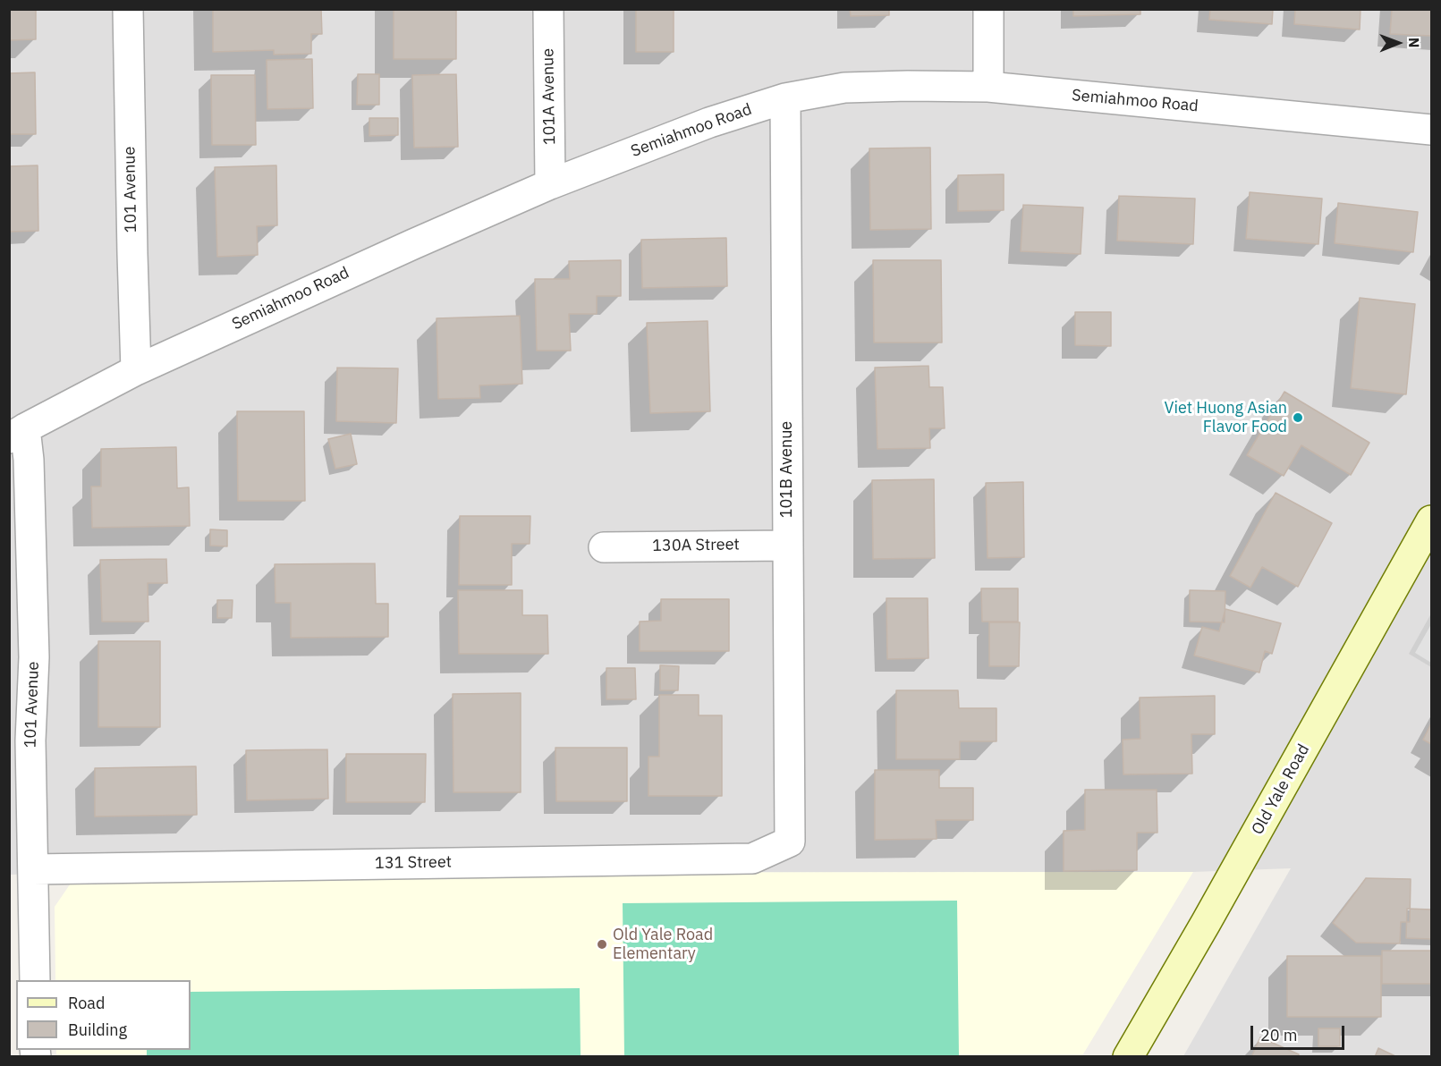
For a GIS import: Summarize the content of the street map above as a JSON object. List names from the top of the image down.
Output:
{
  "streets": {
    "main road": ["Old Yale Road"],
    "street": [
      "101A Avenue",
      "Semiahmoo Road",
      "101 Avenue",
      "101B Avenue",
      "130A Street",
      "131 Street"
    ]
  },
  "crossings": [
    ["101A Avenue", "Semiahmoo Road"],
    ["Semiahmoo Road", "101 Avenue"],
    ["Semiahmoo Road", "101B Avenue"],
    ["101 Avenue", "131 Street"],
    ["101B Avenue", "130A Street"],
    ["101B Avenue", "131 Street"]
  ],
  "places": ["Viet Huong Asian Flavor Food", "Old Yale Road Elementary"],
  "legend": ["Road", "Building"],
  "scale_bar": "20 m",
  "north": "right"
}
